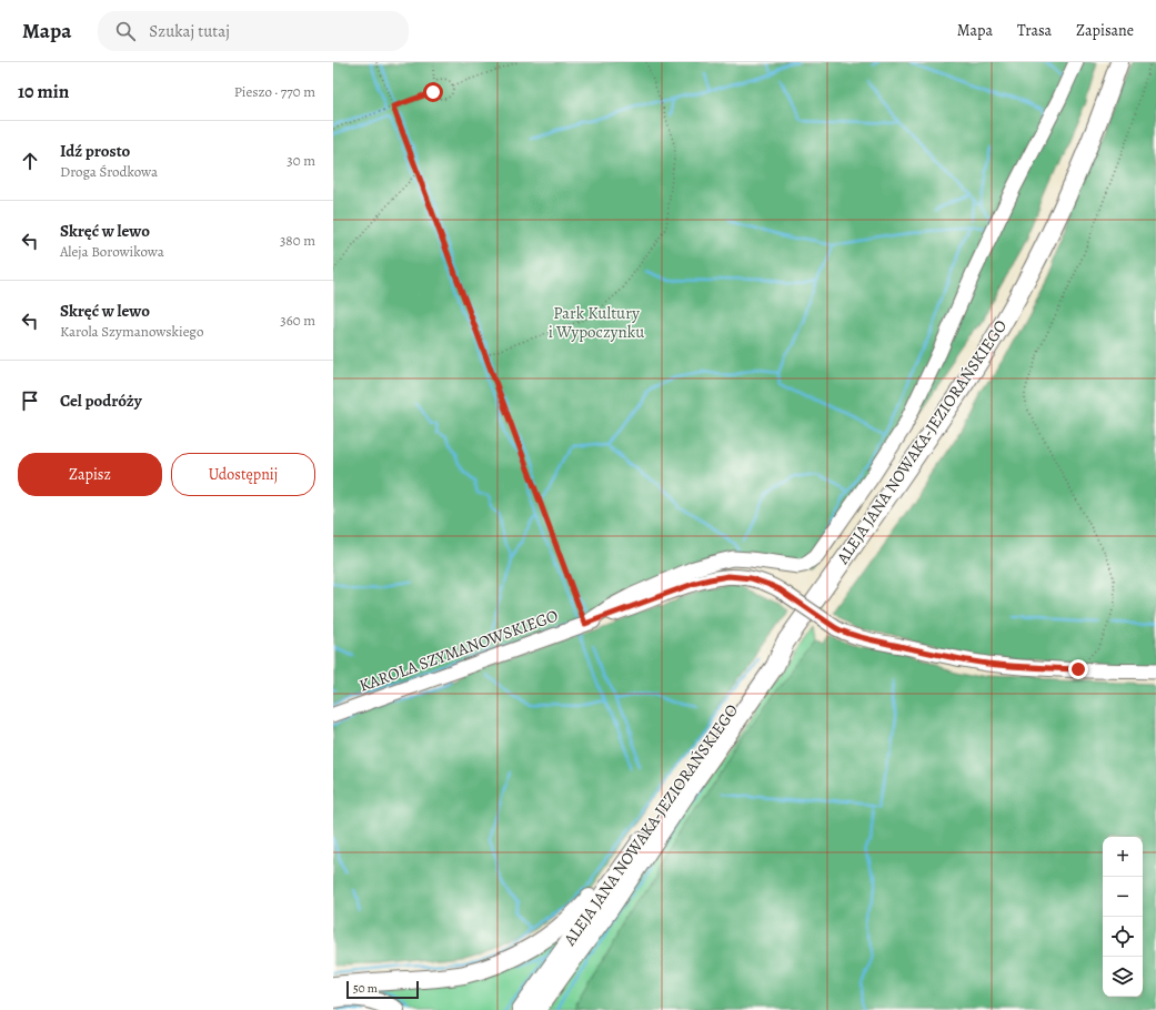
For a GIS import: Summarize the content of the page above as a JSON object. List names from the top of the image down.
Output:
{
  "streets": {
    "main road": ["ALEJA JANA NOWAKA-JEZIORAŃSKIEGO"],
    "street": ["KAROLA SZYMANOWSKIEGO"]
  },
  "parks": ["Park Kultury i Wypoczynku"],
  "scale_bar": "50 m",
  "page": {
    "header": "Mapa",
    "search": "Szukaj tutaj",
    "nav": ["Mapa", "Trasa", "Zapisane"],
    "heading": ["10 min", "Pieszo · 770 m"],
    "list": [
      ["Idź prosto", "Droga Środkowa", "30 m"],
      ["Skręć w lewo", "Aleja Borowikowa", "380 m"],
      ["Skręć w lewo", "Karola Szymanowskiego", "360 m"],
      "Cel podróży"
    ],
    "buttons": ["Zapisz", "Udostępnij"],
    "map_buttons": ["+", "−"],
    "scale": "50 m"
  }
}
